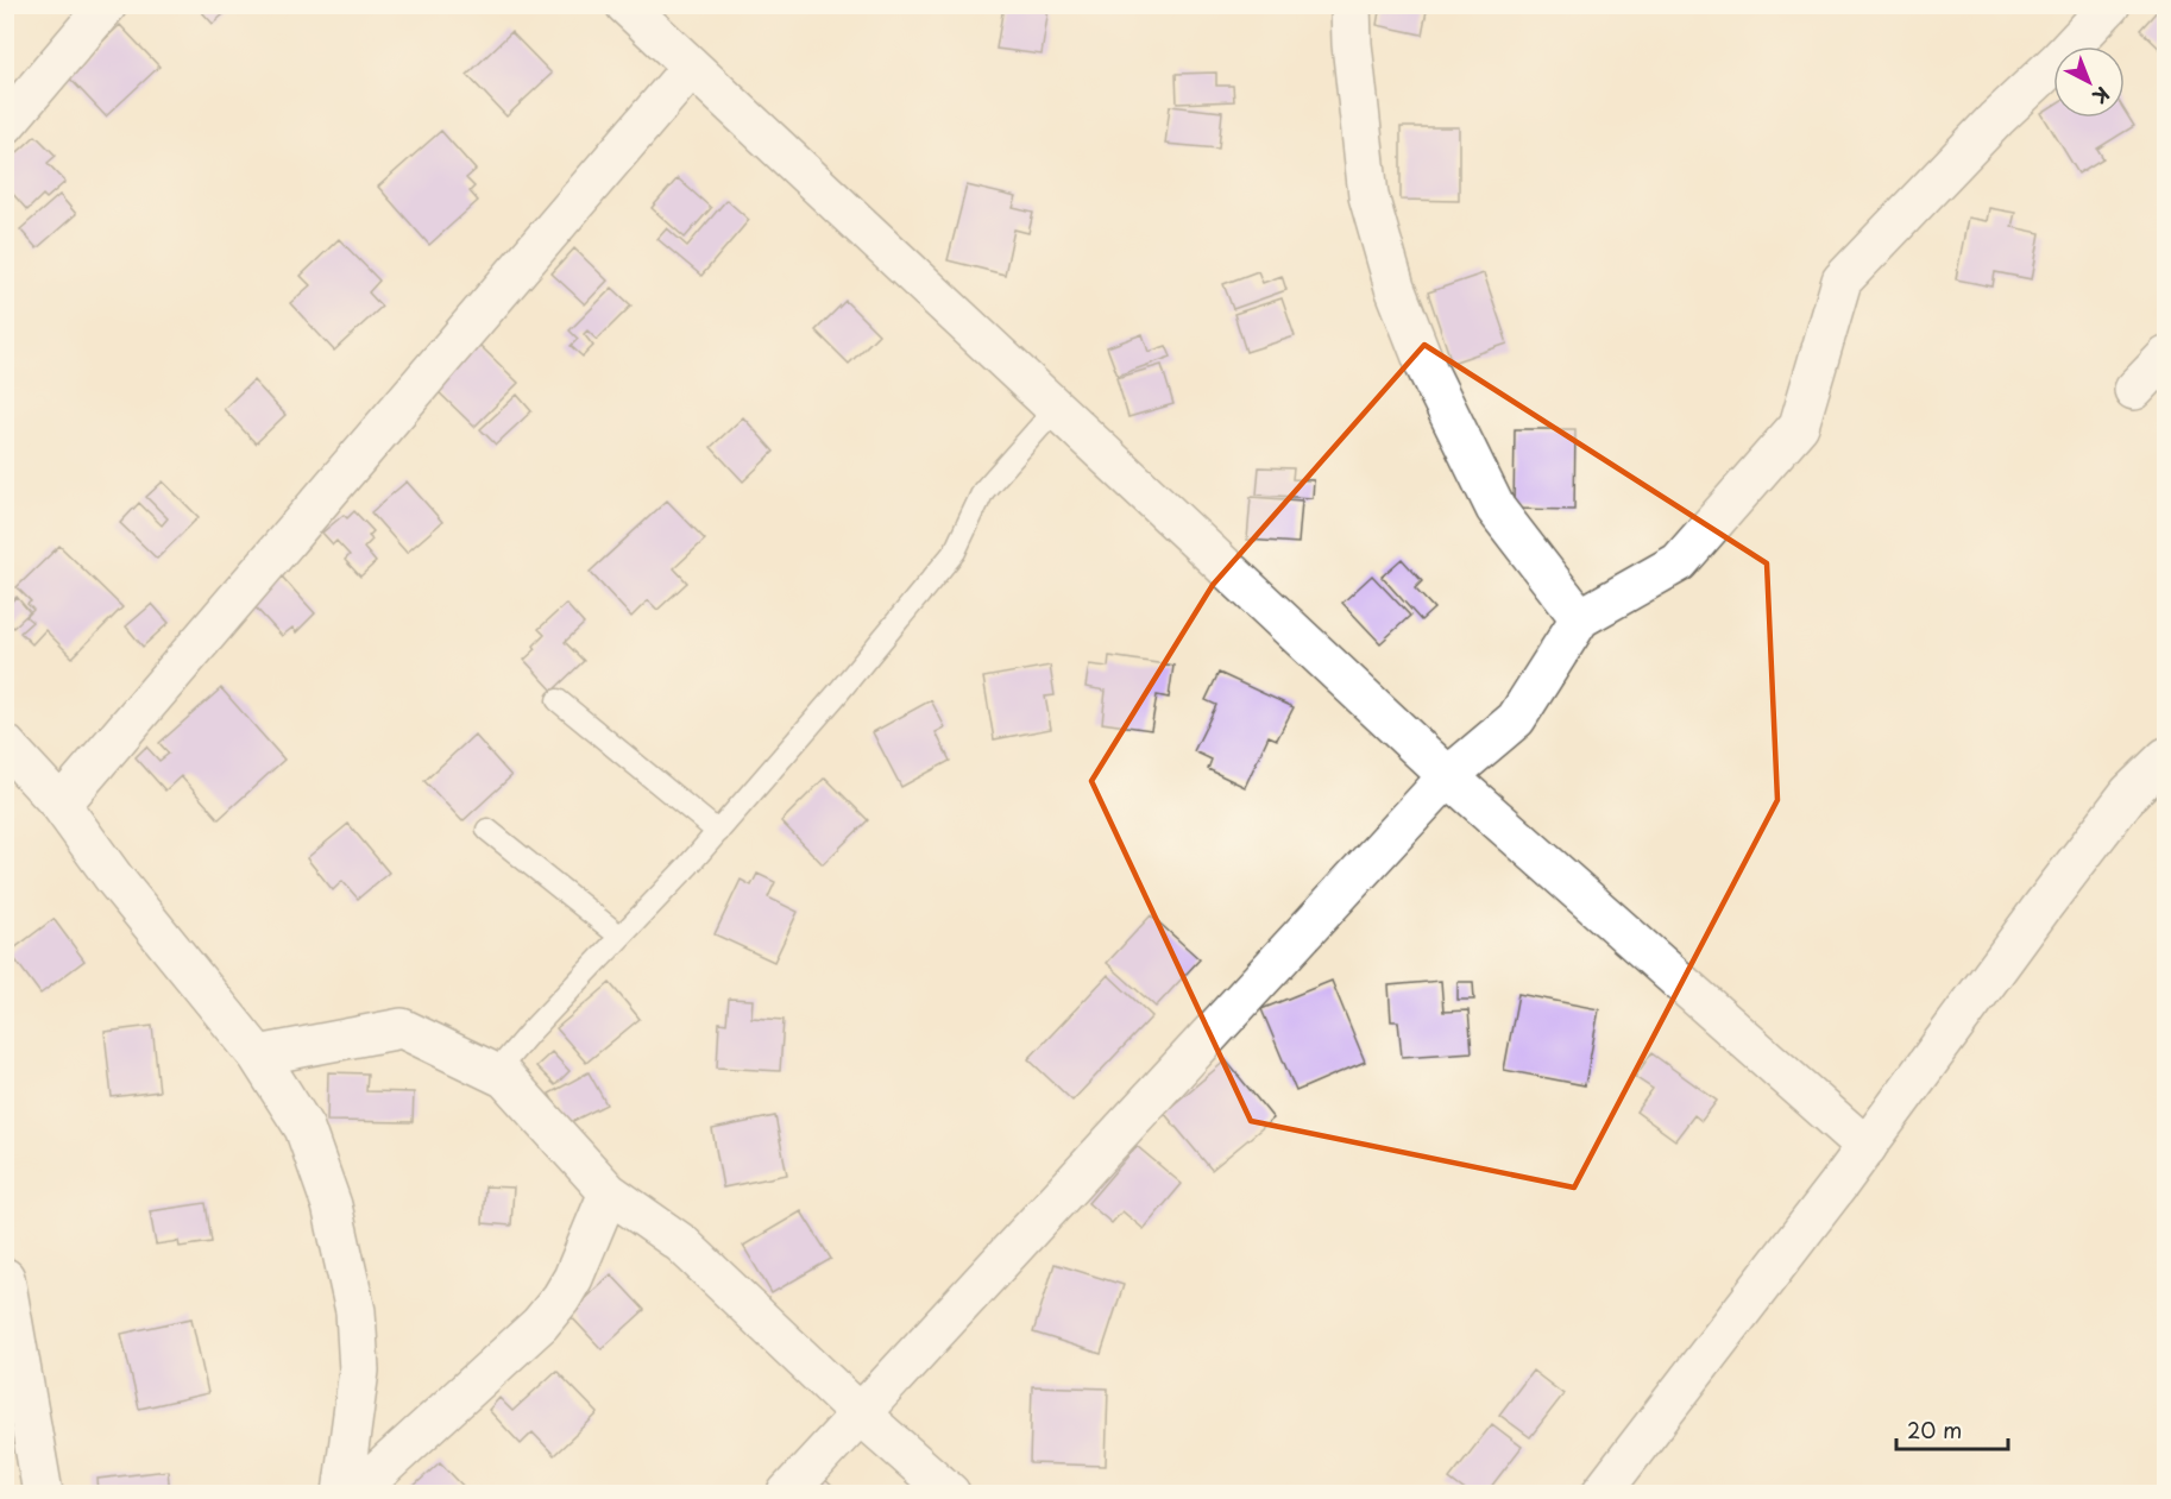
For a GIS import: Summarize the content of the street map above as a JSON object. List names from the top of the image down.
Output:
{
  "scale_bar": "20 m",
  "north": "bottom right"
}
